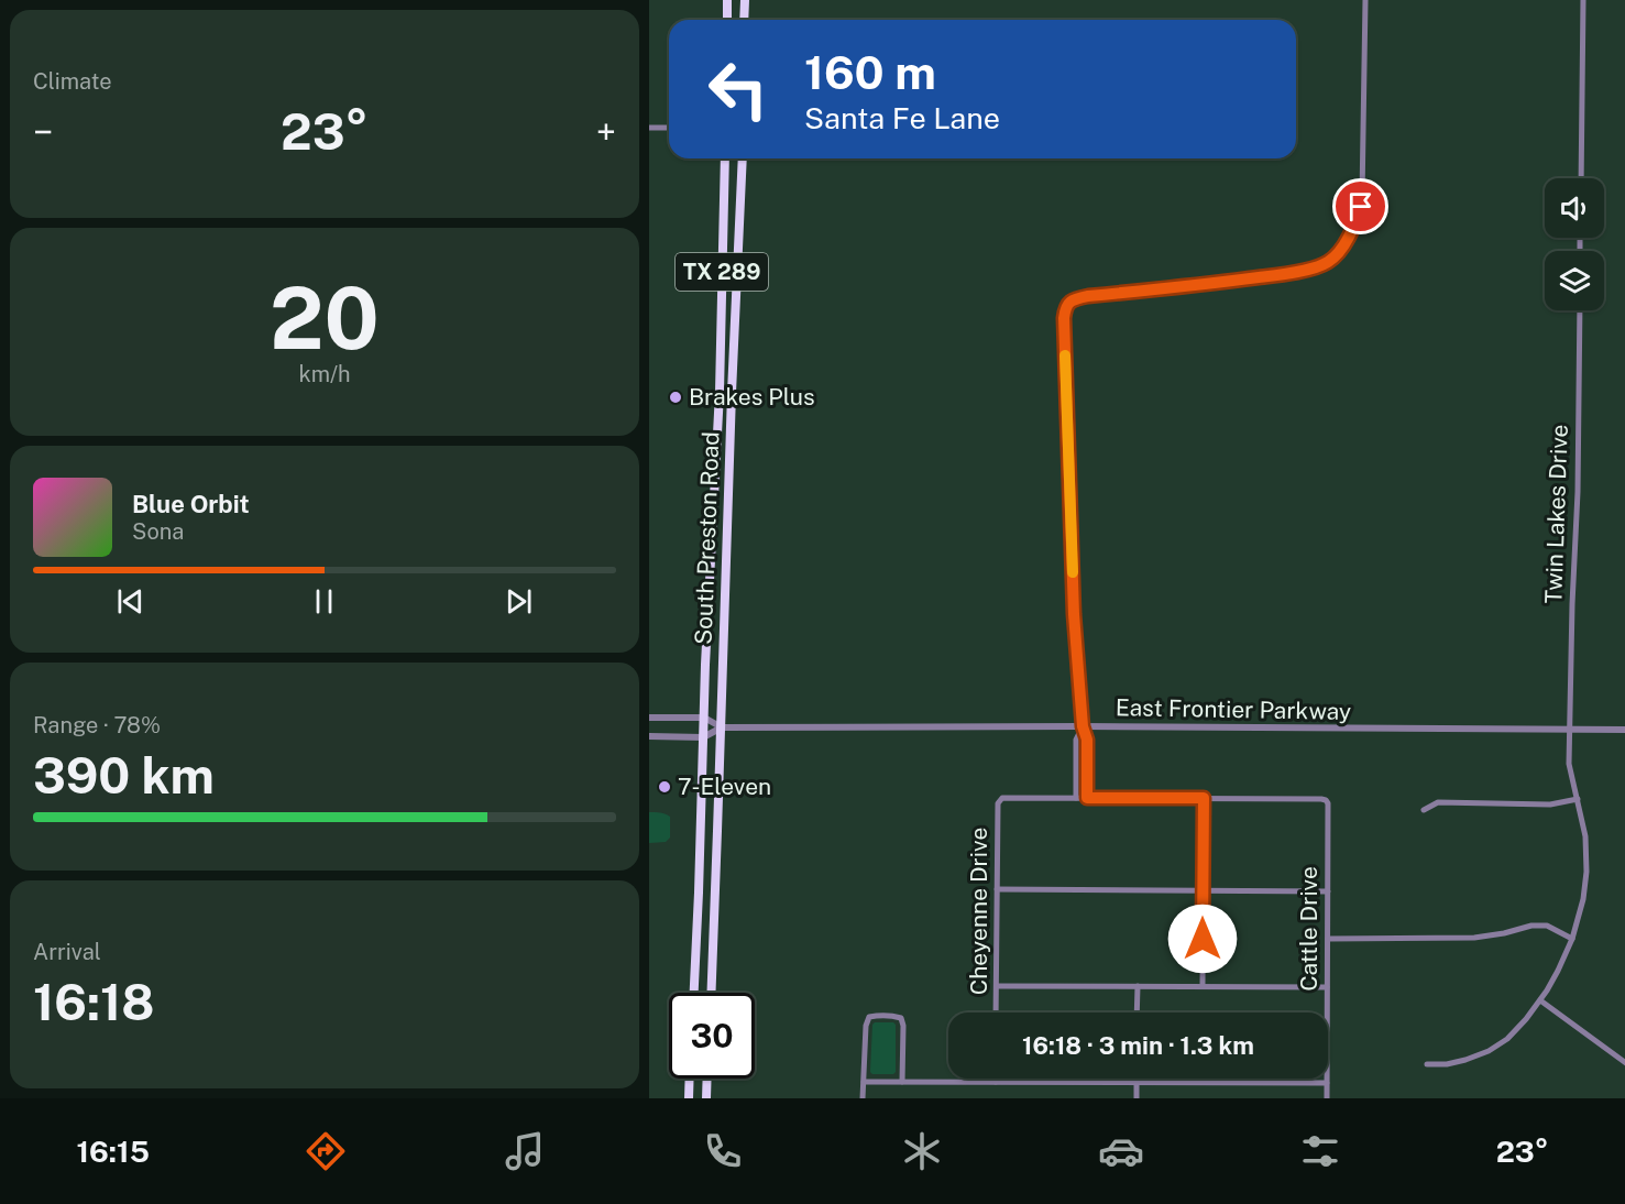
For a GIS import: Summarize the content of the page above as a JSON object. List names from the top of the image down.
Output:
{
  "streets": {
    "main road": ["TX 289", "South Preston Road"],
    "street": [
      "Twin Lakes Drive",
      "East Frontier Parkway",
      "Cheyenne Drive",
      "Cattle Drive"
    ]
  },
  "crossings": [
    ["TX 289", "South Preston Road"],
    ["TX 289", "East Frontier Parkway"],
    ["Twin Lakes Drive", "East Frontier Parkway"],
    ["South Preston Road", "East Frontier Parkway"]
  ],
  "places": ["Brakes Plus", "7-Eleven"],
  "page": {
    "tile": [
      "Climate",
      ["20", "km/h"],
      ["Range · 78%", "390 km"],
      ["Arrival", "16:18"]
    ],
    "turn": ["160 m", "Santa Fe Lane"],
    "heat": ["−", "23°", "+"],
    "song": ["Blue Orbit", "Sona"],
    "limit": "30",
    "trip": "16:18 · 3 min · 1.3 km",
    "tabs": ["16:15", "23°"]
  }
}
